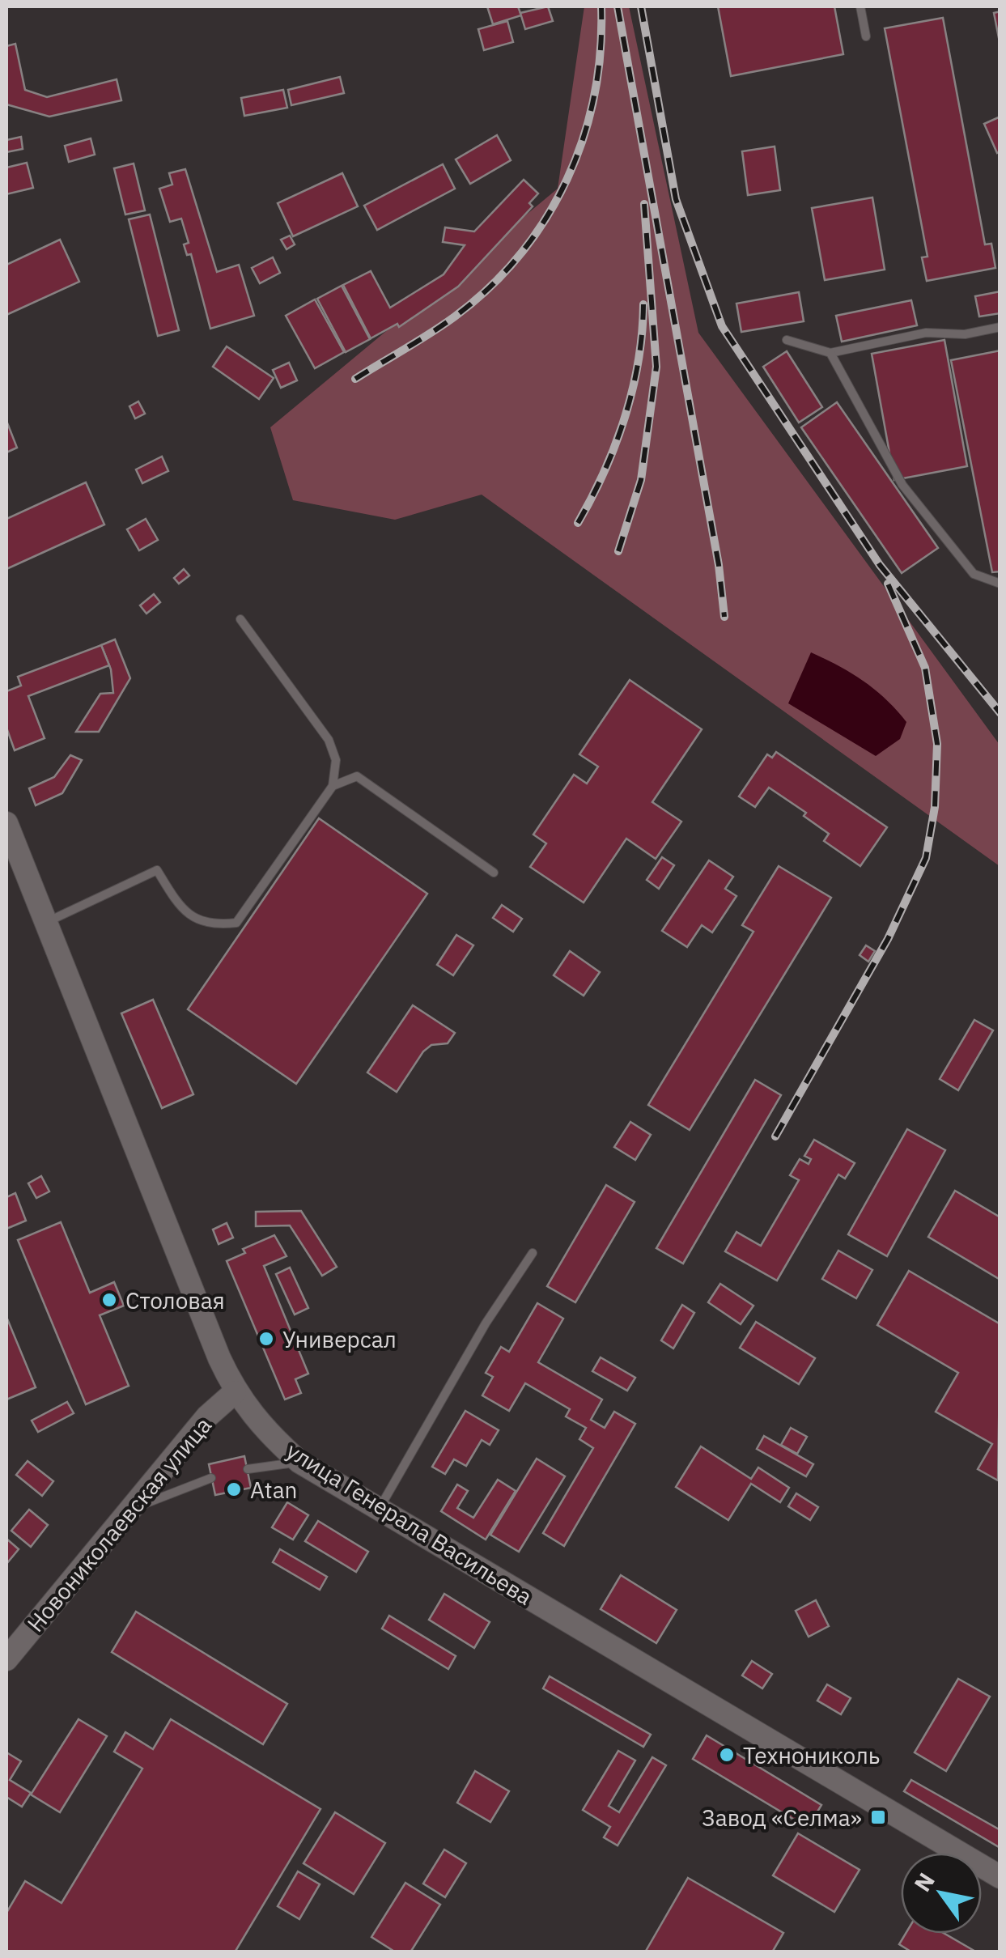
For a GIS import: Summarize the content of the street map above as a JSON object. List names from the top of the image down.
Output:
{
  "streets": {
    "main road": ["улица Генерала Васильева", "Новониколаевская улица"]
  },
  "crossings": [
    ["улица Генерала Васильева", "Новониколаевская улица"]
  ],
  "places": {
    "other": [
      "Столовая",
      "Универсал",
      "Atan",
      "Технониколь"
    ],
    "transit": ["Завод «Селма»"]
  },
  "north": "top left"
}
